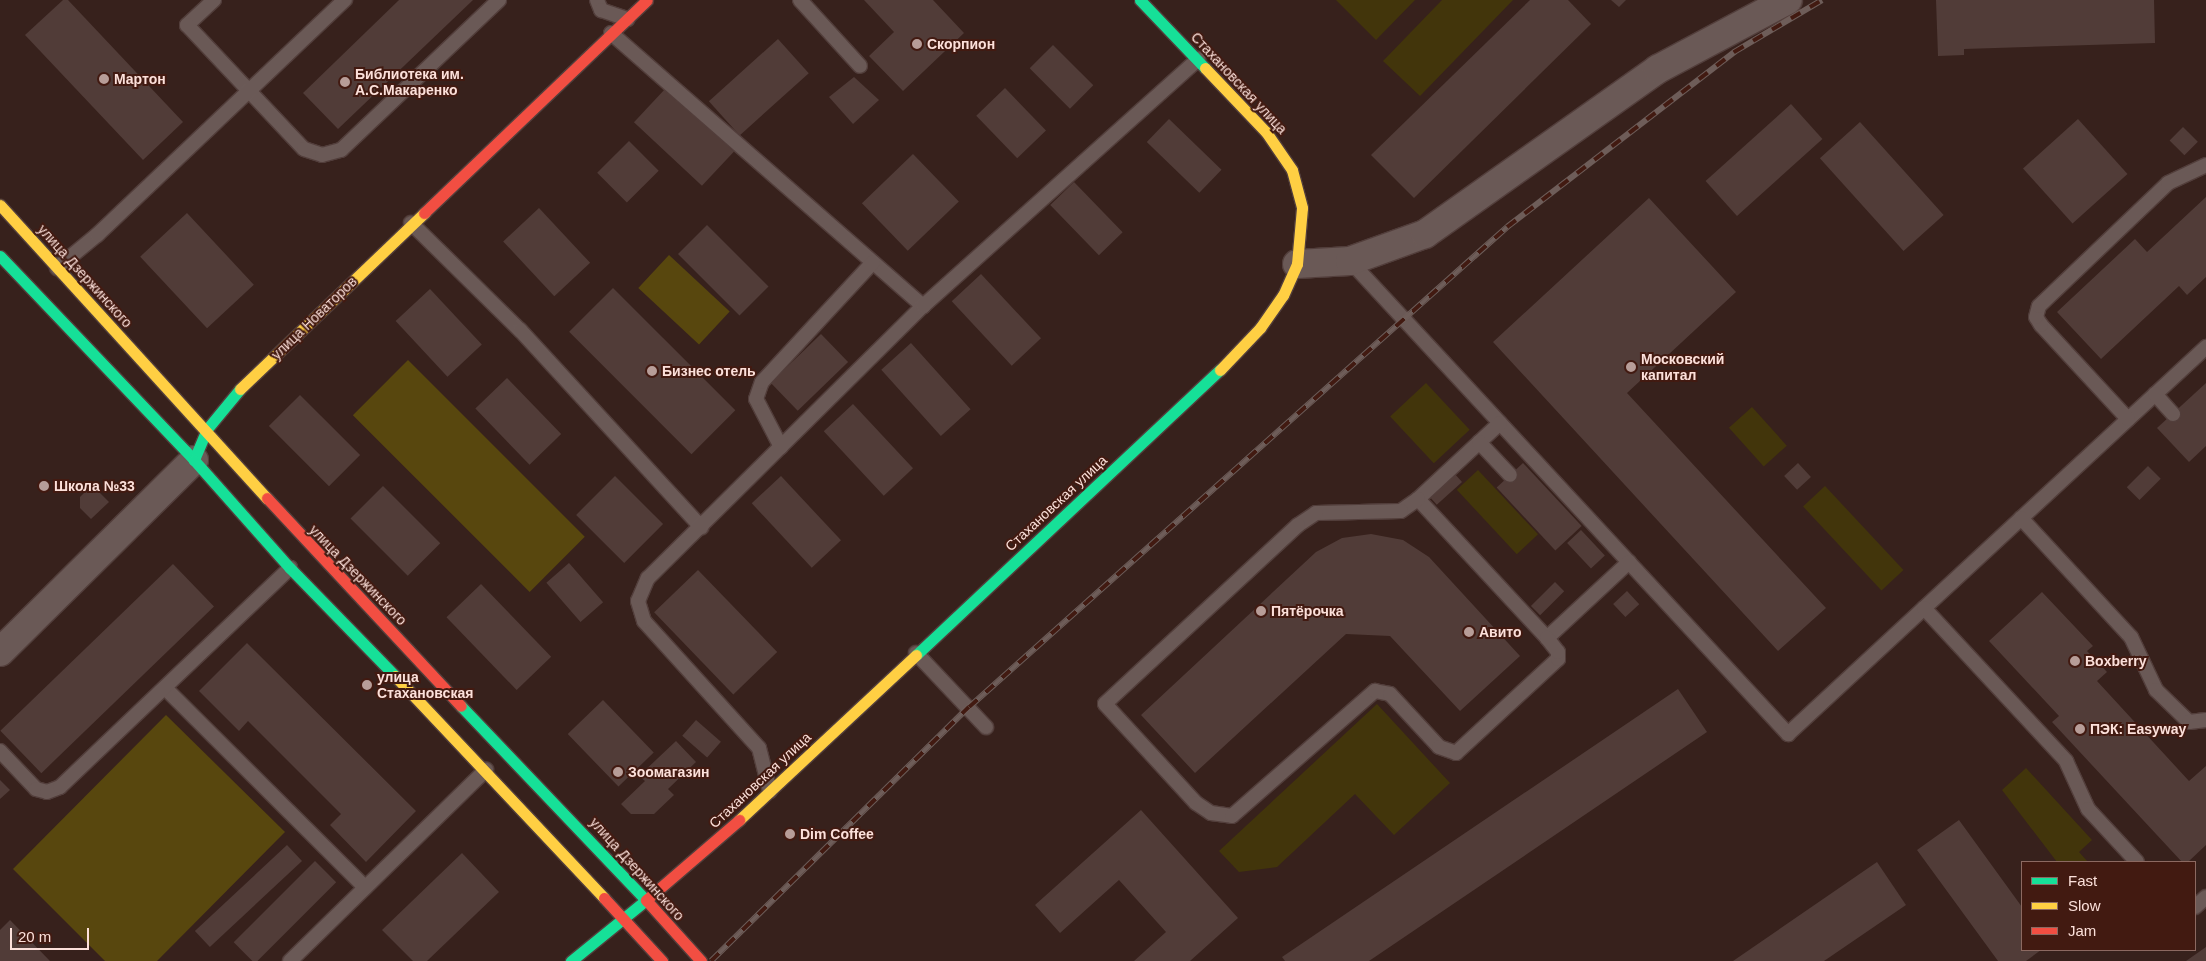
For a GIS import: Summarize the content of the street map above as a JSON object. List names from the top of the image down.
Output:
{
  "streets": {
    "main road": ["Стахановская улица", "улица Дзержинского", "улица Новаторов"]
  },
  "crossings": [
    ["Стахановская улица", "улица Дзержинского"],
    ["улица Дзержинского", "улица Новаторов"]
  ],
  "places": [
    "Скорпион",
    "Мартон",
    "Библиотека им. А.С.Макаренко",
    "Московский капитал",
    "Бизнес отель",
    "Школа №33",
    "Пятёрочка",
    "Авито",
    "Boxberry",
    "улица Стахановская",
    "ПЭК: Easyway",
    "Зоомагазин",
    "Dim Coffee"
  ],
  "legend": ["Fast", "Slow", "Jam"],
  "scale_bar": "20 m"
}
